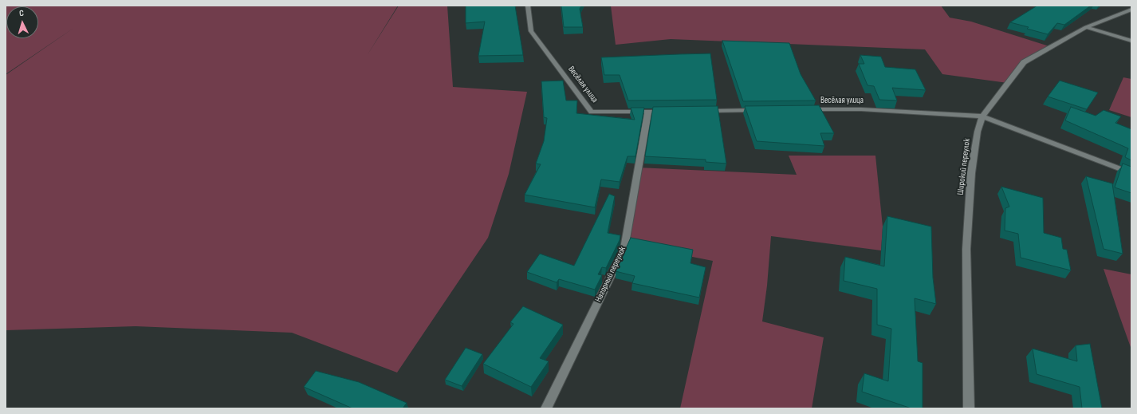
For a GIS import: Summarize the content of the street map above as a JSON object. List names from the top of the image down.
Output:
{
  "streets": {
    "street": ["Весёлая улица", "Широкий переулок", "Нагорный переулок"]
  },
  "crossings": [
    ["Весёлая улица", "Широкий переулок"],
    ["Весёлая улица", "Нагорный переулок"]
  ],
  "north": "top"
}
